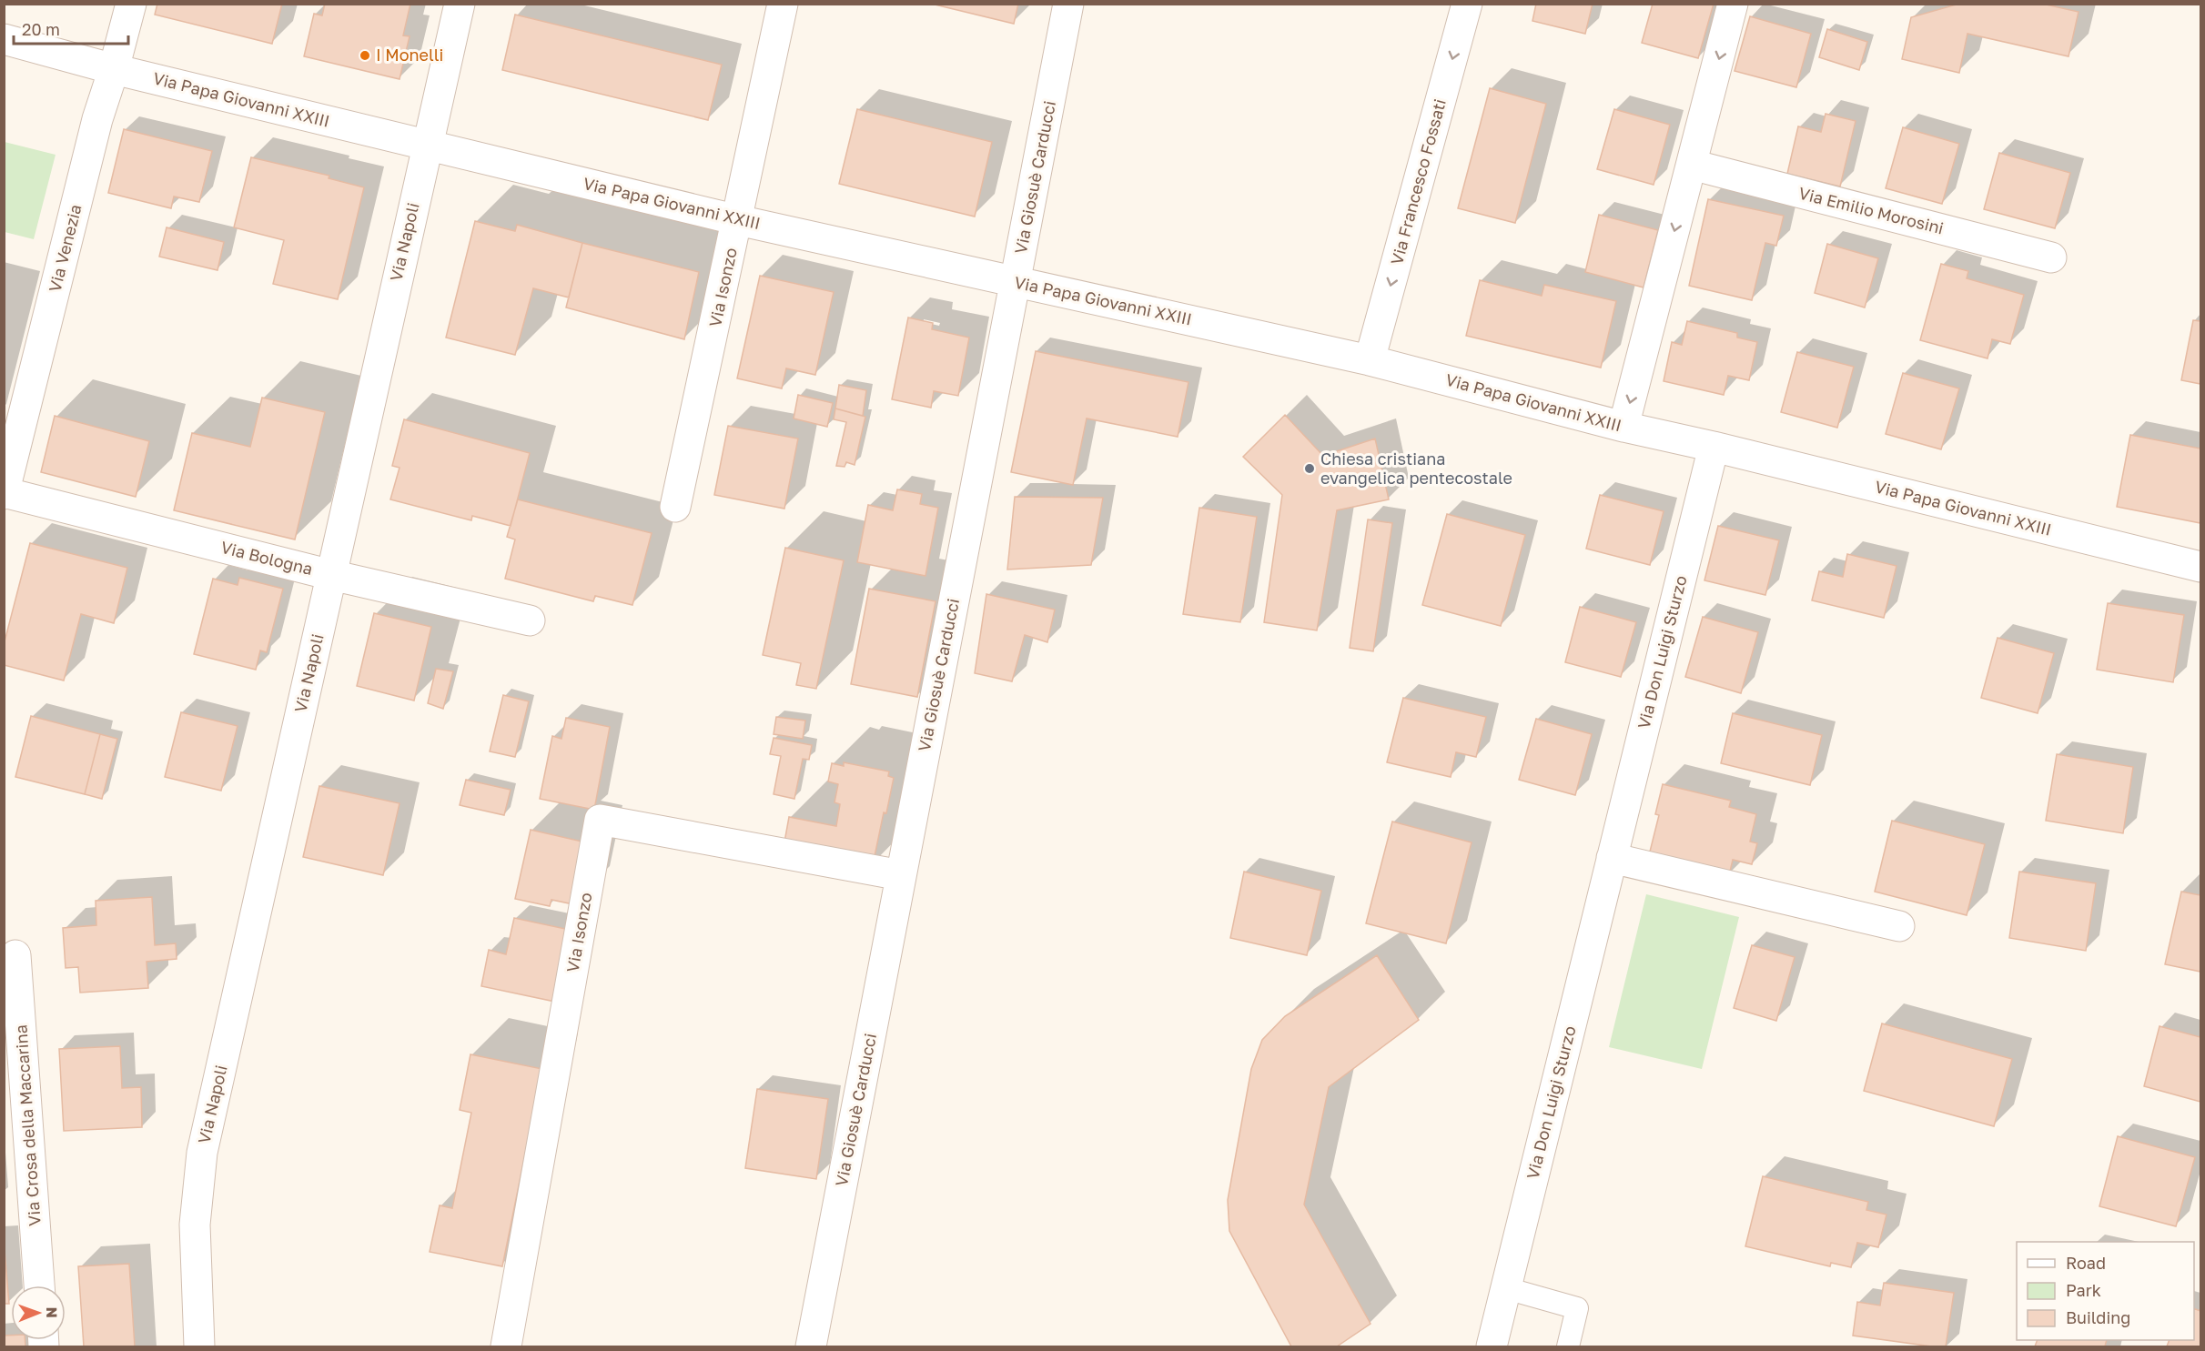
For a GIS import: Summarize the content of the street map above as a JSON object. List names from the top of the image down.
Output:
{
  "streets": {
    "street": [
      "Via Papa Giovanni XXIII",
      "Via Giosuè Carducci",
      "Via Francesco Fossati",
      "Via Emilio Morosini",
      "Via Napoli",
      "Via Venezia",
      "Via Isonzo",
      "Via Bologna",
      "Via Don Luigi Sturzo",
      "Via Crosa della Maccarina"
    ]
  },
  "crossings": [
    ["Via Papa Giovanni XXIII", "Via Giosuè Carducci"],
    ["Via Papa Giovanni XXIII", "Via Francesco Fossati"],
    ["Via Papa Giovanni XXIII", "Via Napoli"],
    ["Via Papa Giovanni XXIII", "Via Venezia"],
    ["Via Papa Giovanni XXIII", "Via Isonzo"],
    ["Via Papa Giovanni XXIII", "Via Don Luigi Sturzo"],
    ["Via Giosuè Carducci", "Via Isonzo"],
    ["Via Napoli", "Via Bologna"],
    ["Via Venezia", "Via Bologna"]
  ],
  "places": ["I Monelli", "Chiesa cristiana evangelica pentecostale"],
  "legend": ["Road", "Park", "Building"],
  "scale_bar": "20 m",
  "north": "right"
}
